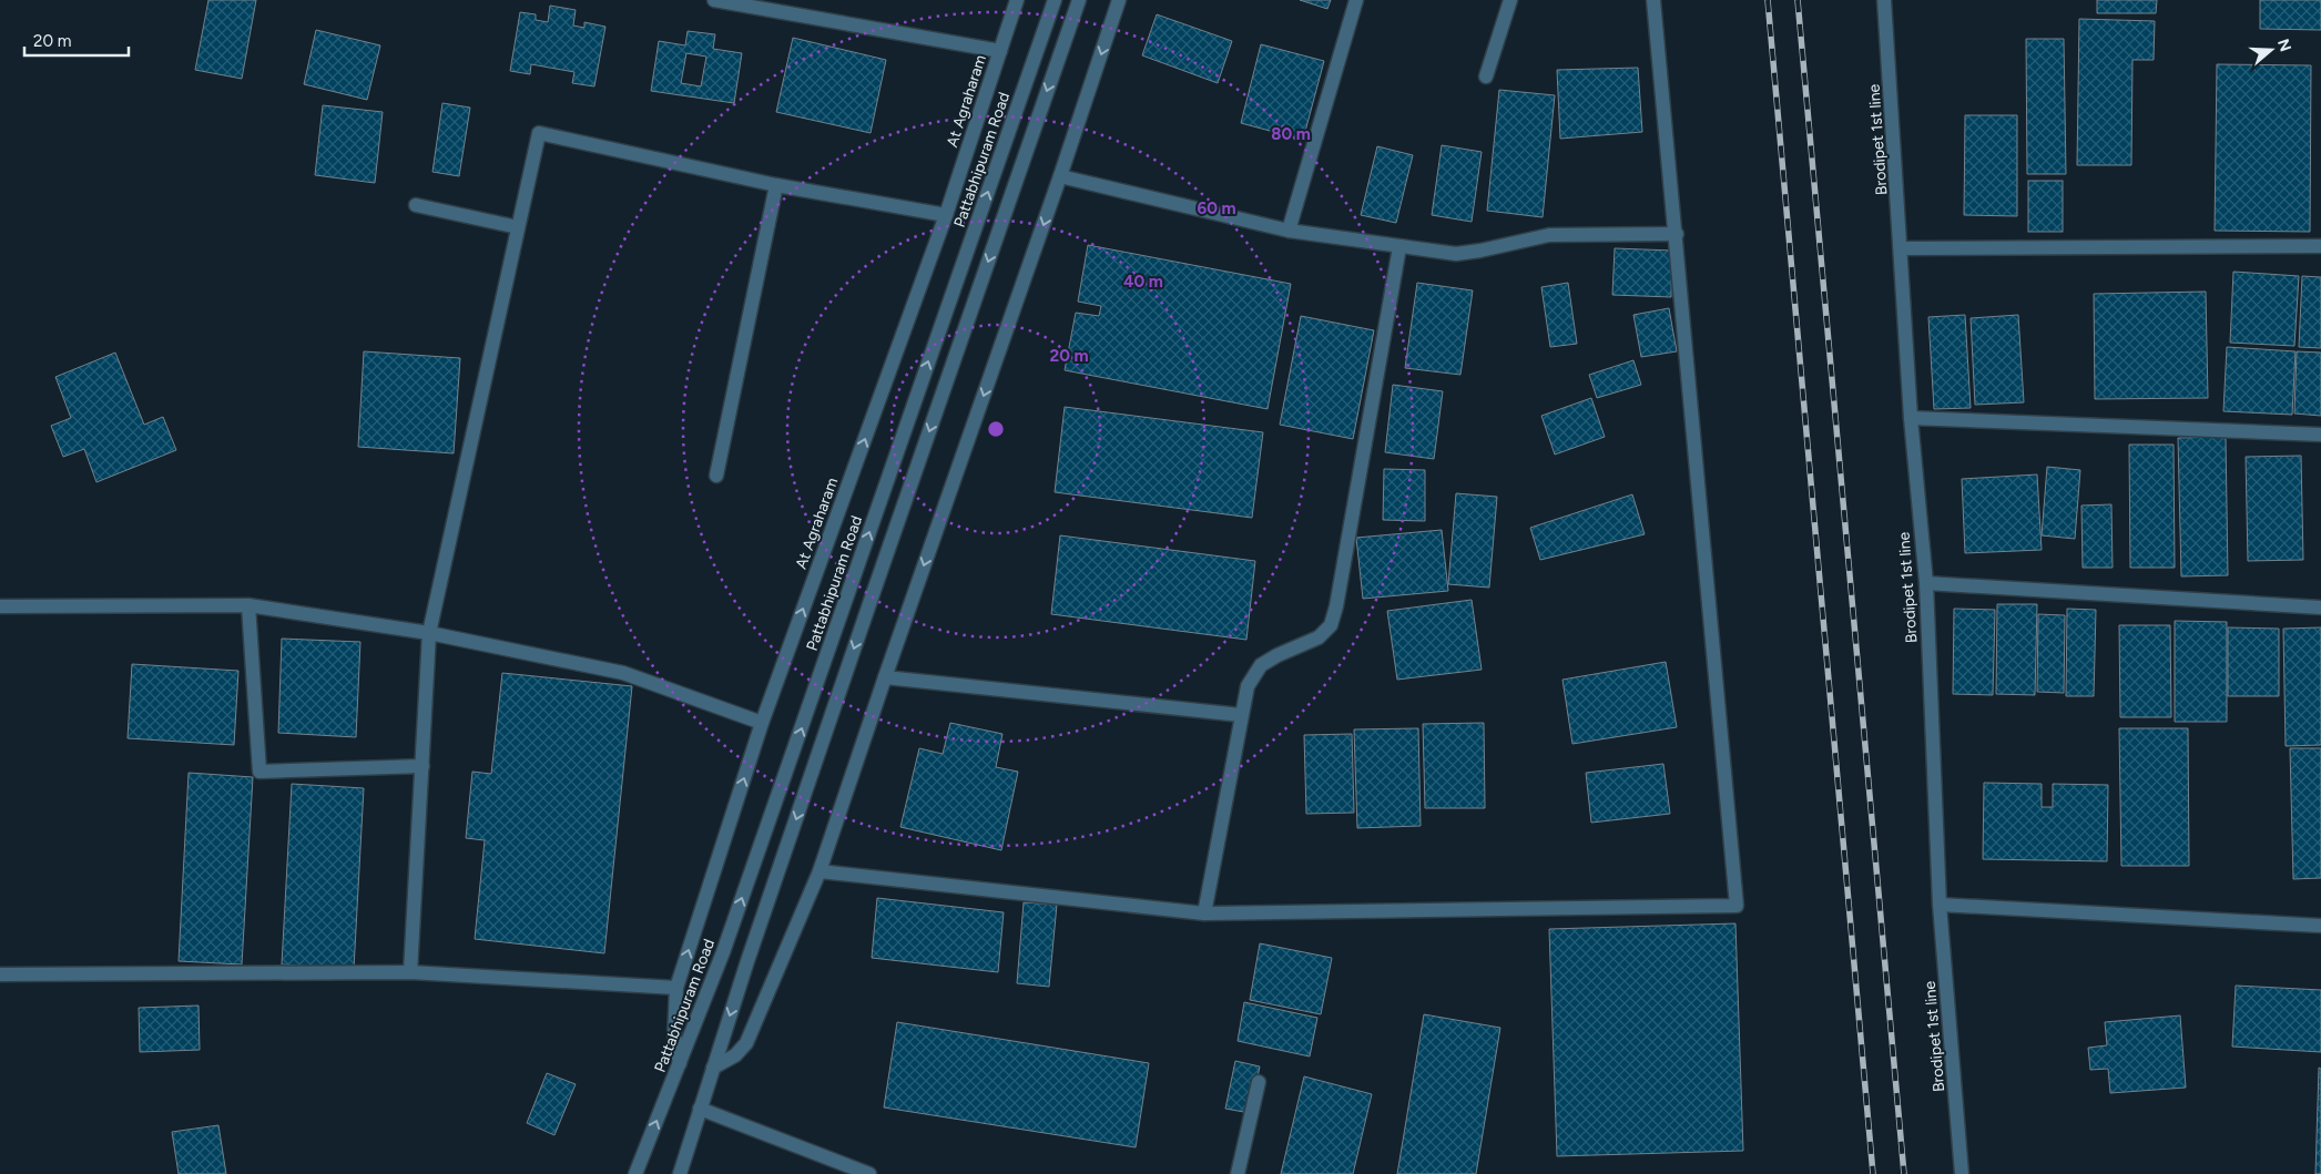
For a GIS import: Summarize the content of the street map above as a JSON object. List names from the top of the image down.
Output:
{
  "streets": {
    "street": ["At Agraharam", "Brodipet 1st line", "Pattabhipuram Road"]
  },
  "crossings": [
    ["At Agraharam", "Pattabhipuram Road"]
  ],
  "scale_bar": "20 m",
  "north": "right",
  "rings": [
    "80 m",
    "60 m",
    "40 m",
    "20 m"
  ]
}
